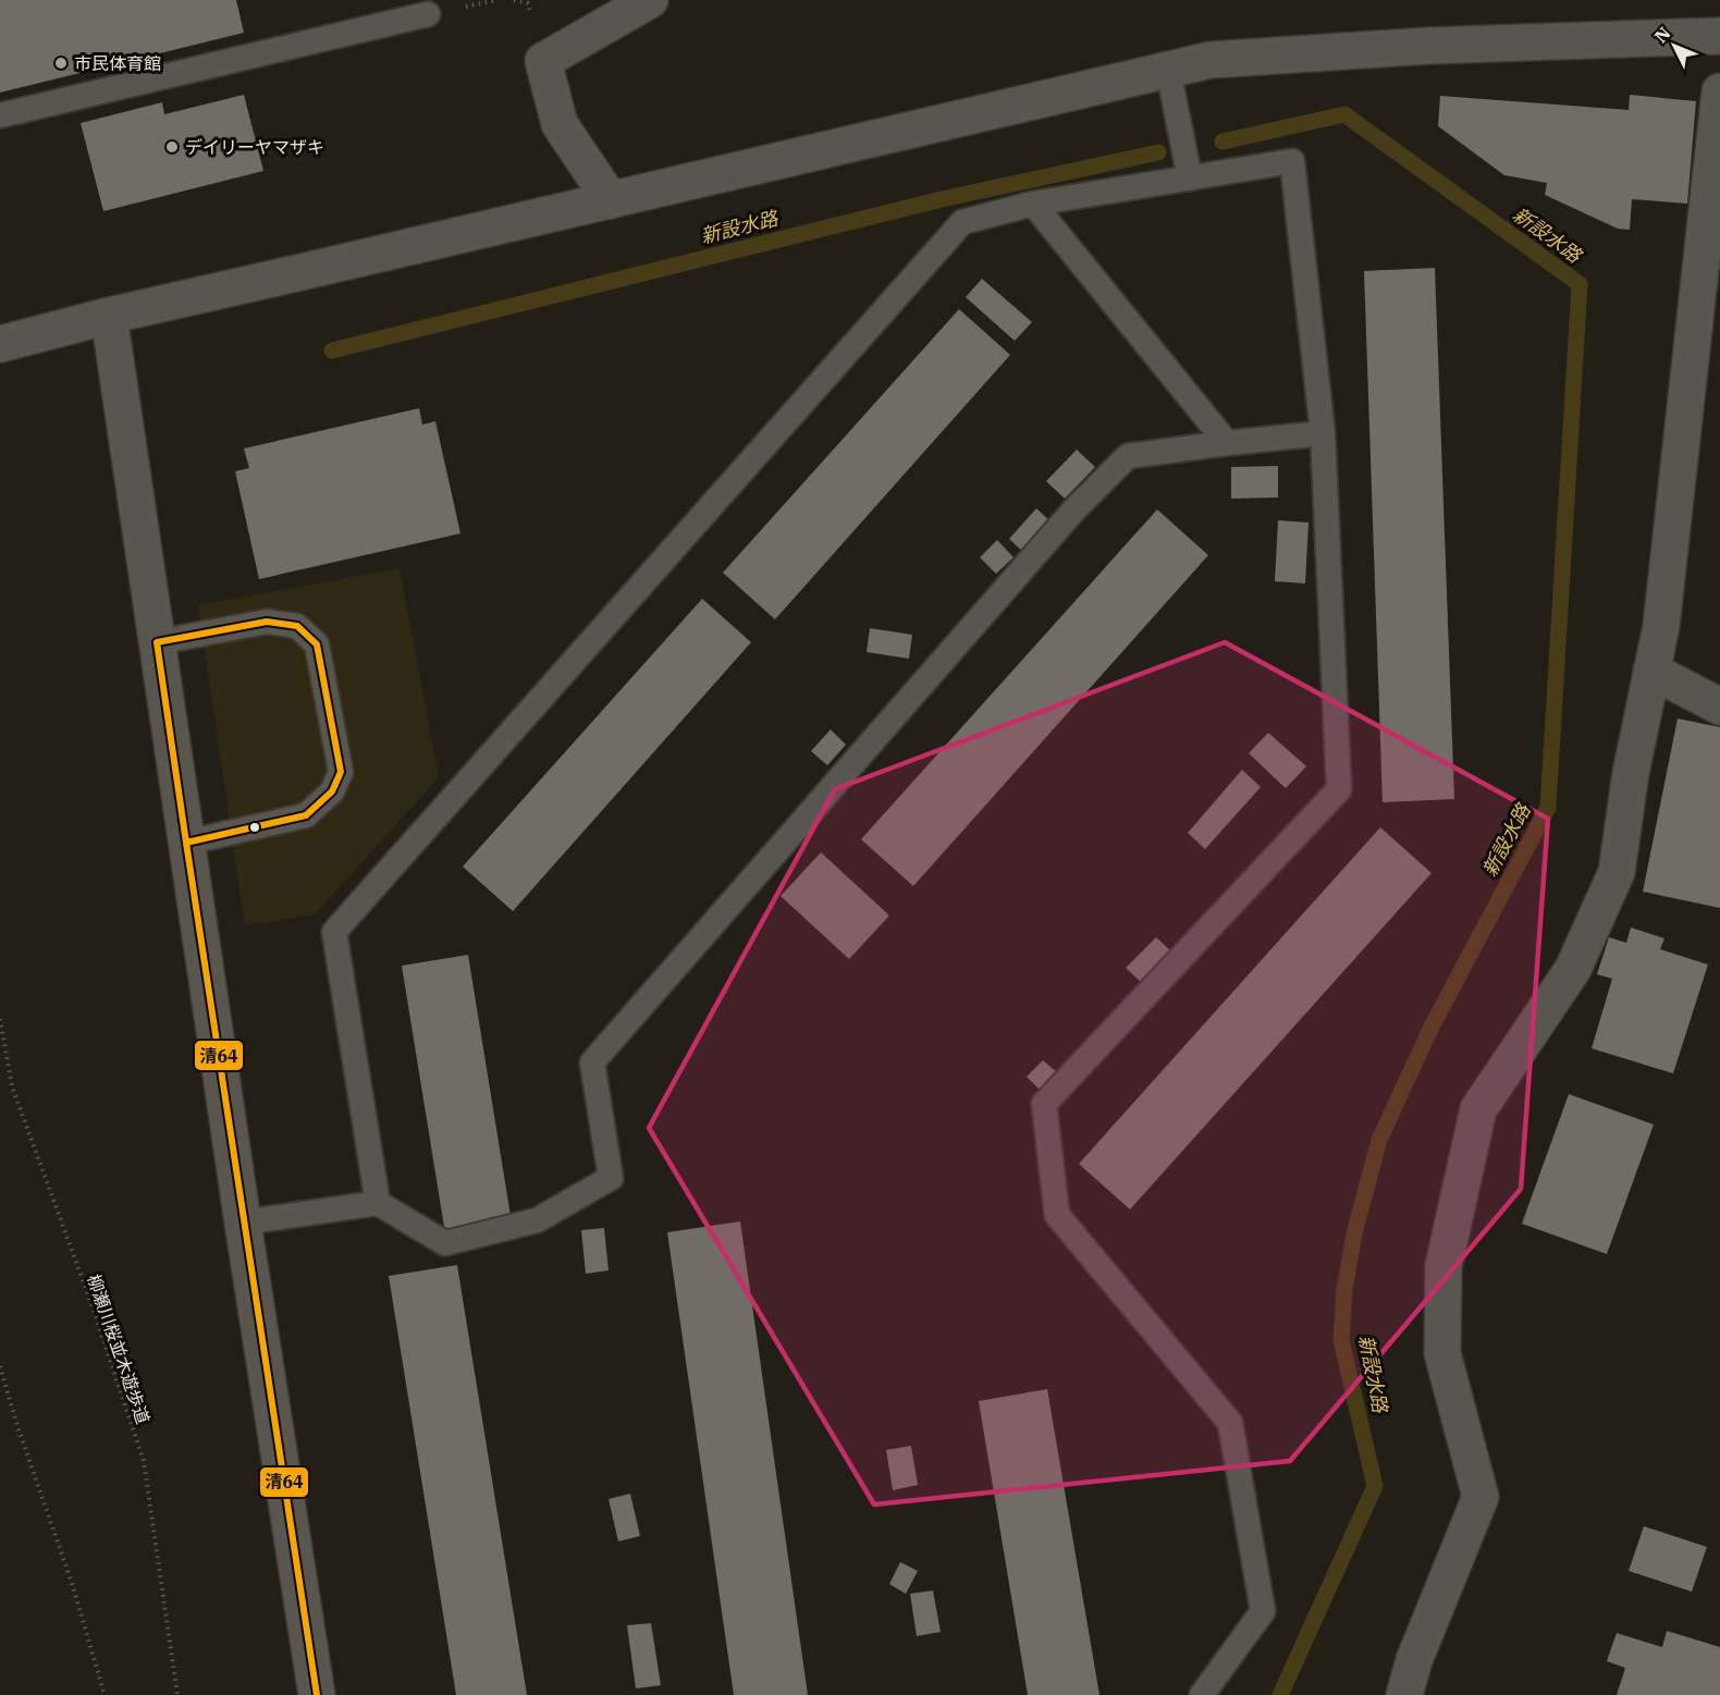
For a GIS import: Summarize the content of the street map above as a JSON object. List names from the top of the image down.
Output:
{
  "streets": {
    "path": ["柳瀬川桜並木遊歩道"]
  },
  "water": ["新設水路"],
  "places": ["市民体育館", "デイリーヤマザキ"],
  "lines": ["transit line 清64"],
  "north": "top left"
}
